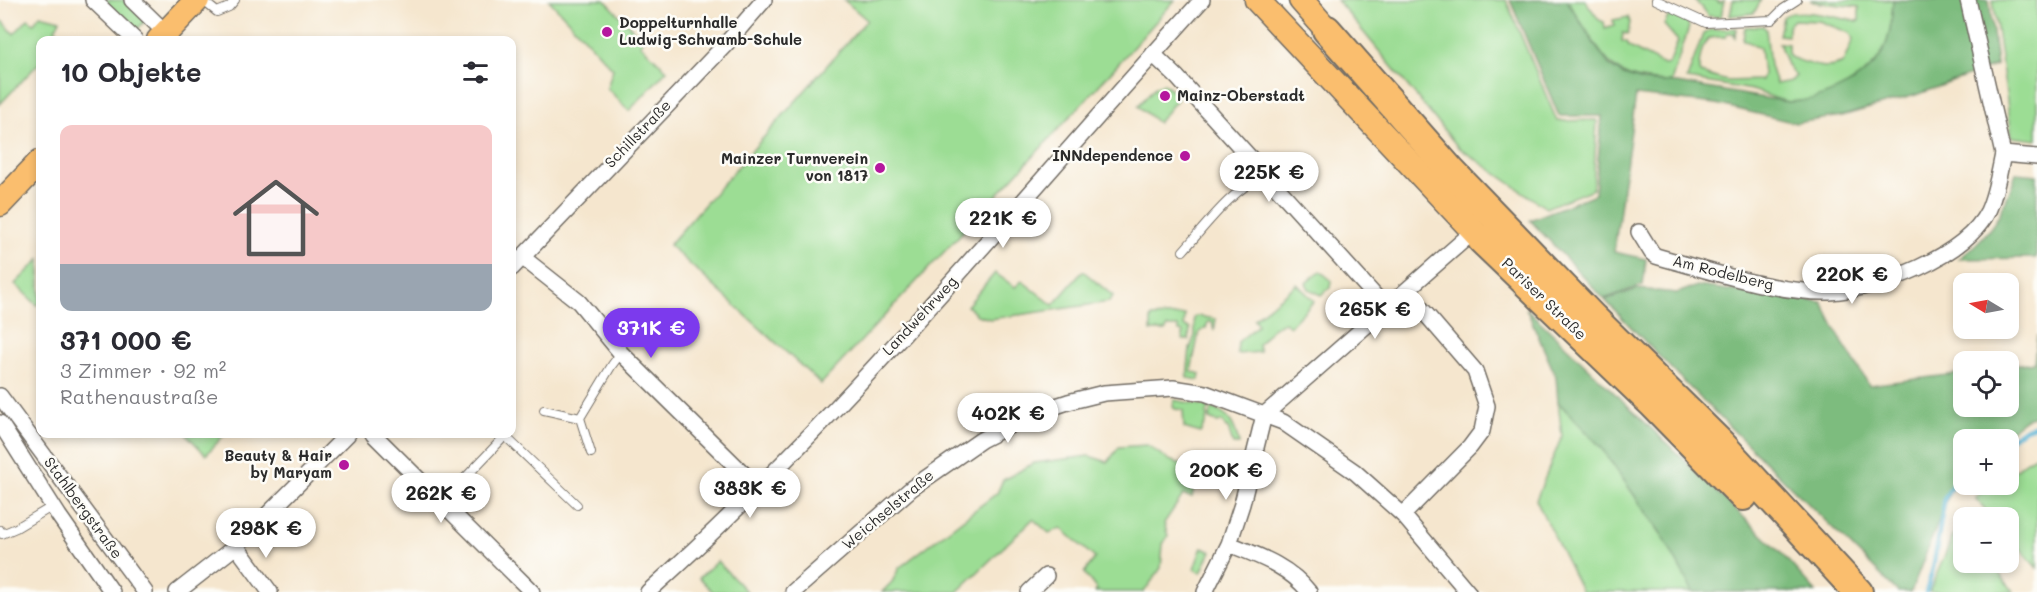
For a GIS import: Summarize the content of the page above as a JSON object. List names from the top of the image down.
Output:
{
  "streets": {
    "highway": ["Pariser Straße"],
    "street": [
      "Schillstraße",
      "Am Rodelberg",
      "Landwehrweg",
      "Stahlbergstraße",
      "Weichselstraße"
    ]
  },
  "places": [
    "Doppelturnhalle Ludwig-Schwamb-Schule",
    "Mainz-Oberstadt",
    "INNdependence",
    "Mainzer Turnverein von 1817",
    "Beauty & Hair by Maryam"
  ],
  "north": "left",
  "page": {
    "heading": "10 Objekte",
    "list": [
      {
        "name": "371 000 €",
        "note": "3 Zimmer · 92 m² · Rathenaustraße"
      }
    ],
    "price": [
      "225K €",
      "221K €",
      "220K €",
      "265K €",
      "371K €",
      "402K €",
      "200K €",
      "383K €",
      "262K €",
      "298K €"
    ],
    "map_buttons": ["+", "−"]
  }
}
